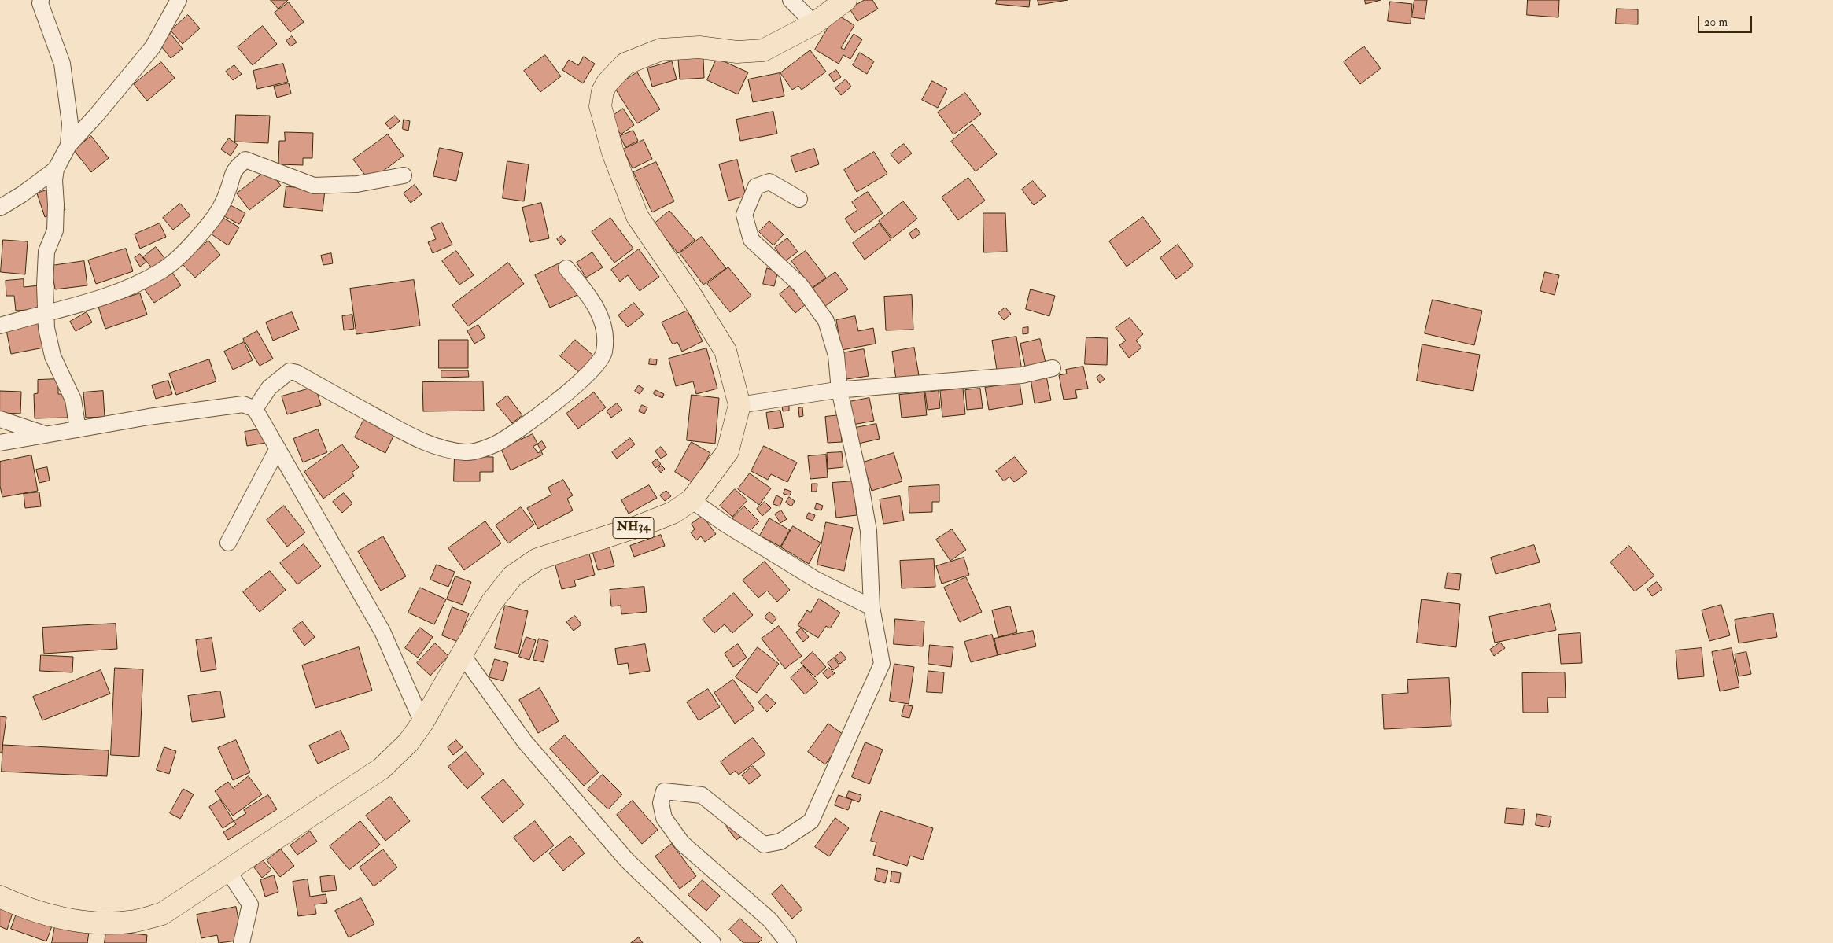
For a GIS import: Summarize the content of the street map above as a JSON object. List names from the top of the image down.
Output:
{
  "streets": {
    "highway": ["NH34"]
  },
  "scale_bar": "20 m"
}
